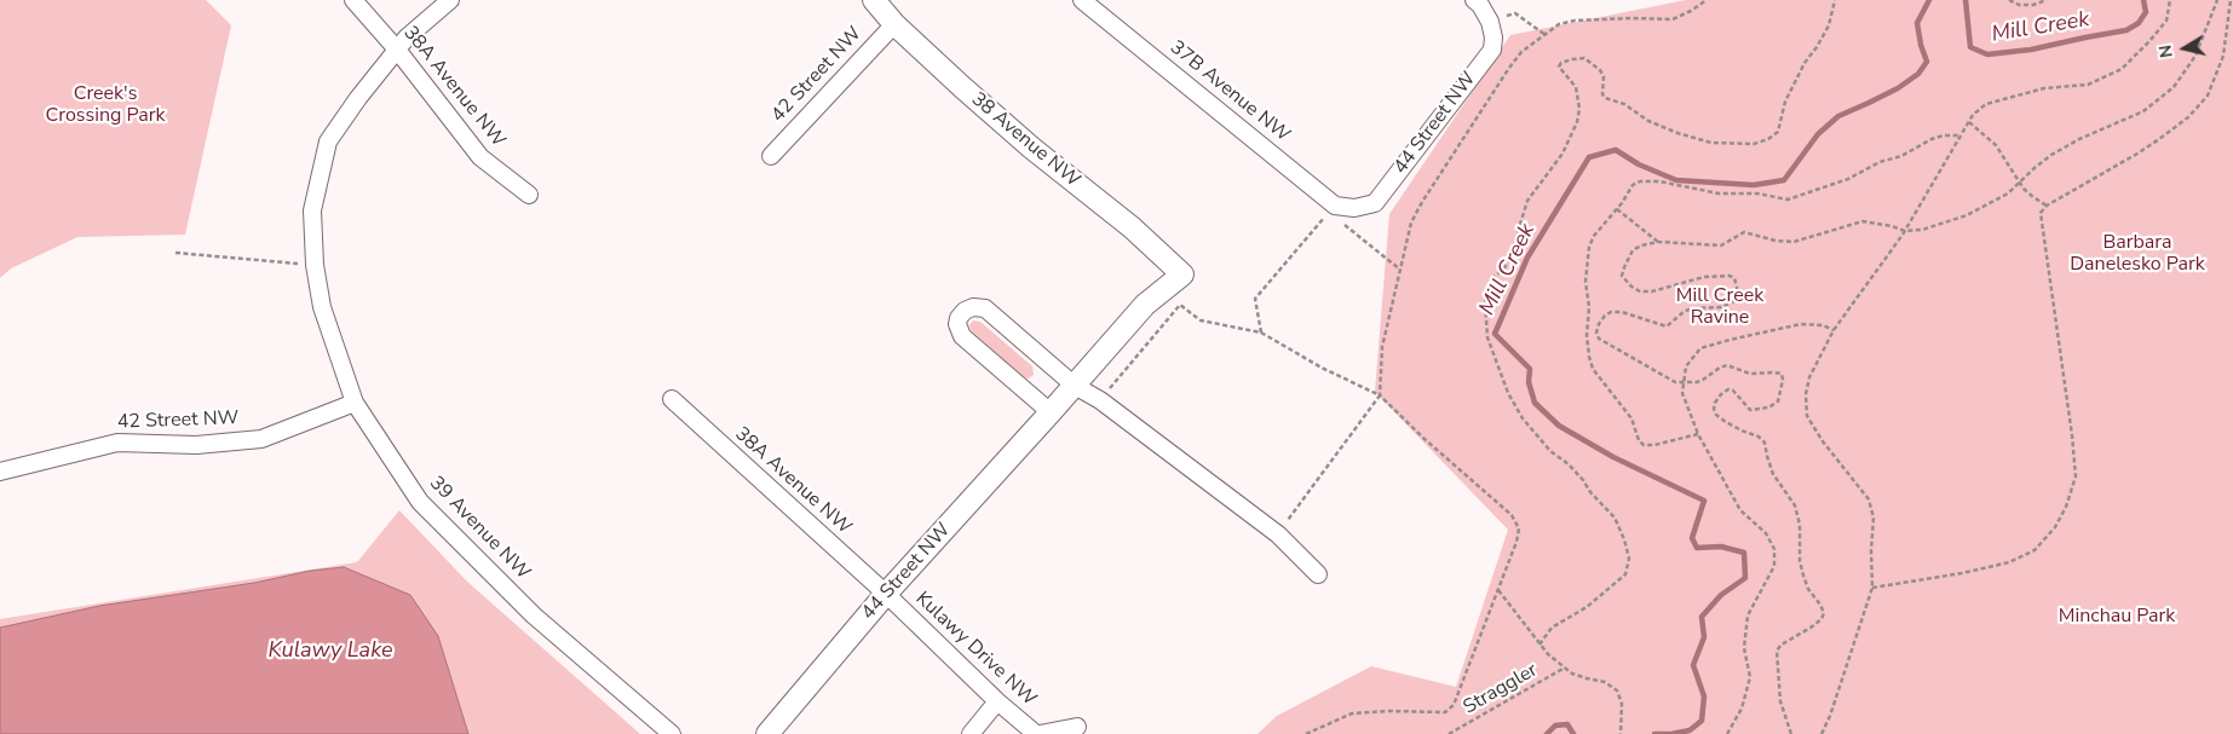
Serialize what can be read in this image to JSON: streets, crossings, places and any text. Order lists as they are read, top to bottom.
{
  "streets": {
    "street": [
      "42 Street NW",
      "38A Avenue NW",
      "37B Avenue NW",
      "44 Street NW",
      "38 Avenue NW",
      "39 Avenue NW",
      "Kulawy Drive NW"
    ],
    "path": ["Straggler"]
  },
  "crossings": [
    ["42 Street NW", "38 Avenue NW"],
    ["42 Street NW", "39 Avenue NW"],
    ["38A Avenue NW", "44 Street NW"],
    ["38A Avenue NW", "39 Avenue NW"],
    ["38A Avenue NW", "Kulawy Drive NW"],
    ["37B Avenue NW", "44 Street NW"],
    ["44 Street NW", "38 Avenue NW"],
    ["44 Street NW", "Kulawy Drive NW"]
  ],
  "water": ["Mill Creek", "Kulawy Lake"],
  "parks": [
    "Creek's Crossing Park",
    "Barbara Danelesko Park",
    "Mill Creek Ravine",
    "Minchau Park"
  ],
  "north": "left"
}
